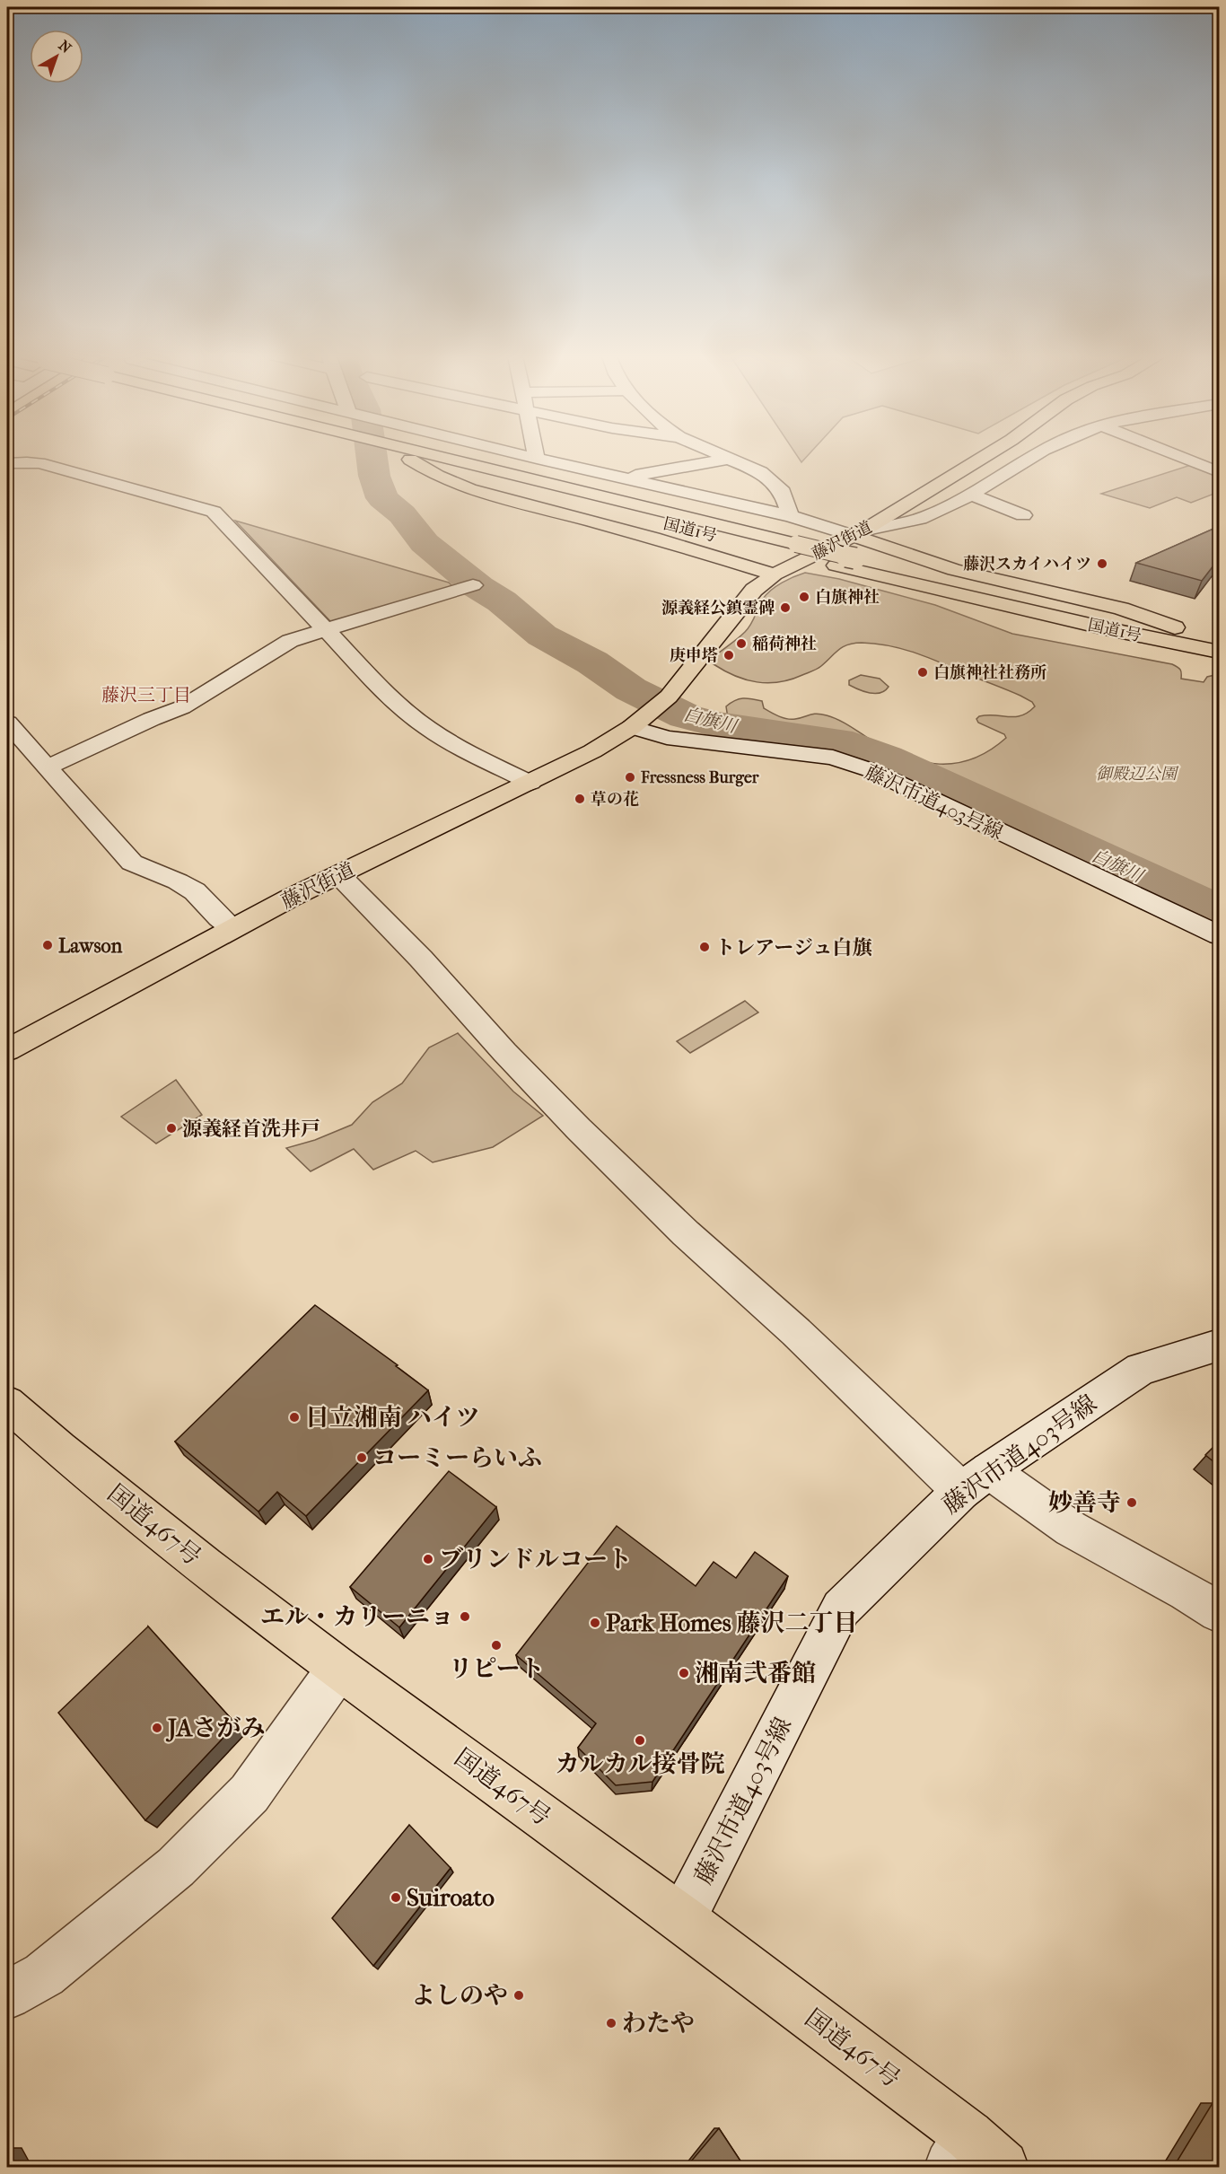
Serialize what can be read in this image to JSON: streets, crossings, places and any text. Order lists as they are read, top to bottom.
{
  "streets": {
    "highway": ["国道1号", "藤沢街道", "国道467号"],
    "street": ["藤沢市道403号線"]
  },
  "crossings": [
    ["藤沢街道", "藤沢市道403号線"],
    ["藤沢市道403号線", "国道467号"]
  ],
  "districts": ["藤沢三丁目"],
  "water": ["白旗川"],
  "parks": ["御殿辺公園"],
  "places": [
    "藤沢スカイハイツ",
    "白旗神社",
    "源義経公鎮霊碑",
    "稲荷神社",
    "庚申塔",
    "白旗神社社務所",
    "Fressness Burger",
    "草の花",
    "Lawson",
    "トレアージュ白旗",
    "源義経首洗井戸",
    "日立湘南 ハイツ",
    "コーミーらいふ",
    "妙善寺",
    "ブリンドルコート",
    "エル・カリーニョ",
    "Park Homes 藤沢二丁目",
    "リピート",
    "湘南弐番館",
    "JAさがみ",
    "カルカル接骨院",
    "Suiroato",
    "よしのや",
    "わたや"
  ],
  "north": "top right"
}
